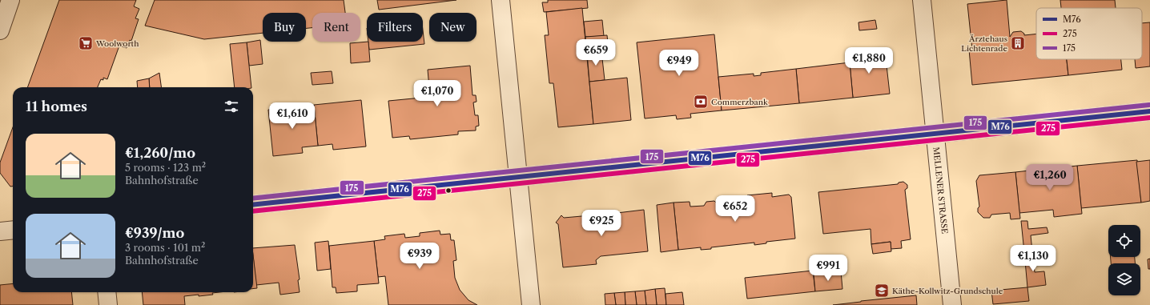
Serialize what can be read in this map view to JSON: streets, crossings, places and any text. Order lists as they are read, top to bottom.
{
  "streets": {
    "street": ["MELLENER STRASSE"]
  },
  "places": {
    "supermarket": ["Woolworth"],
    "building": ["Ärztehaus Lichtenrade"],
    "bank": ["Commerzbank"],
    "school or university": ["Käthe-Kollwitz-Grundschule"]
  },
  "lines": ["transit line 175", "transit line M76", "transit line 275"],
  "legend": ["M76", "275", "175"],
  "page": {
    "chip": [
      "Buy",
      "Rent",
      "Filters",
      "New"
    ],
    "price": [
      "€659",
      "€1,880",
      "€949",
      "€1,070",
      "€1,610",
      "€1,260",
      "€652",
      "€925",
      "€939",
      "€1,130",
      "€991"
    ],
    "heading": "11 homes",
    "list": [
      {
        "name": "€1,260/mo",
        "note": "5 rooms · 123 m² · Bahnhofstraße"
      },
      {
        "name": "€939/mo",
        "note": "3 rooms · 101 m² · Bahnhofstraße"
      }
    ]
  }
}
